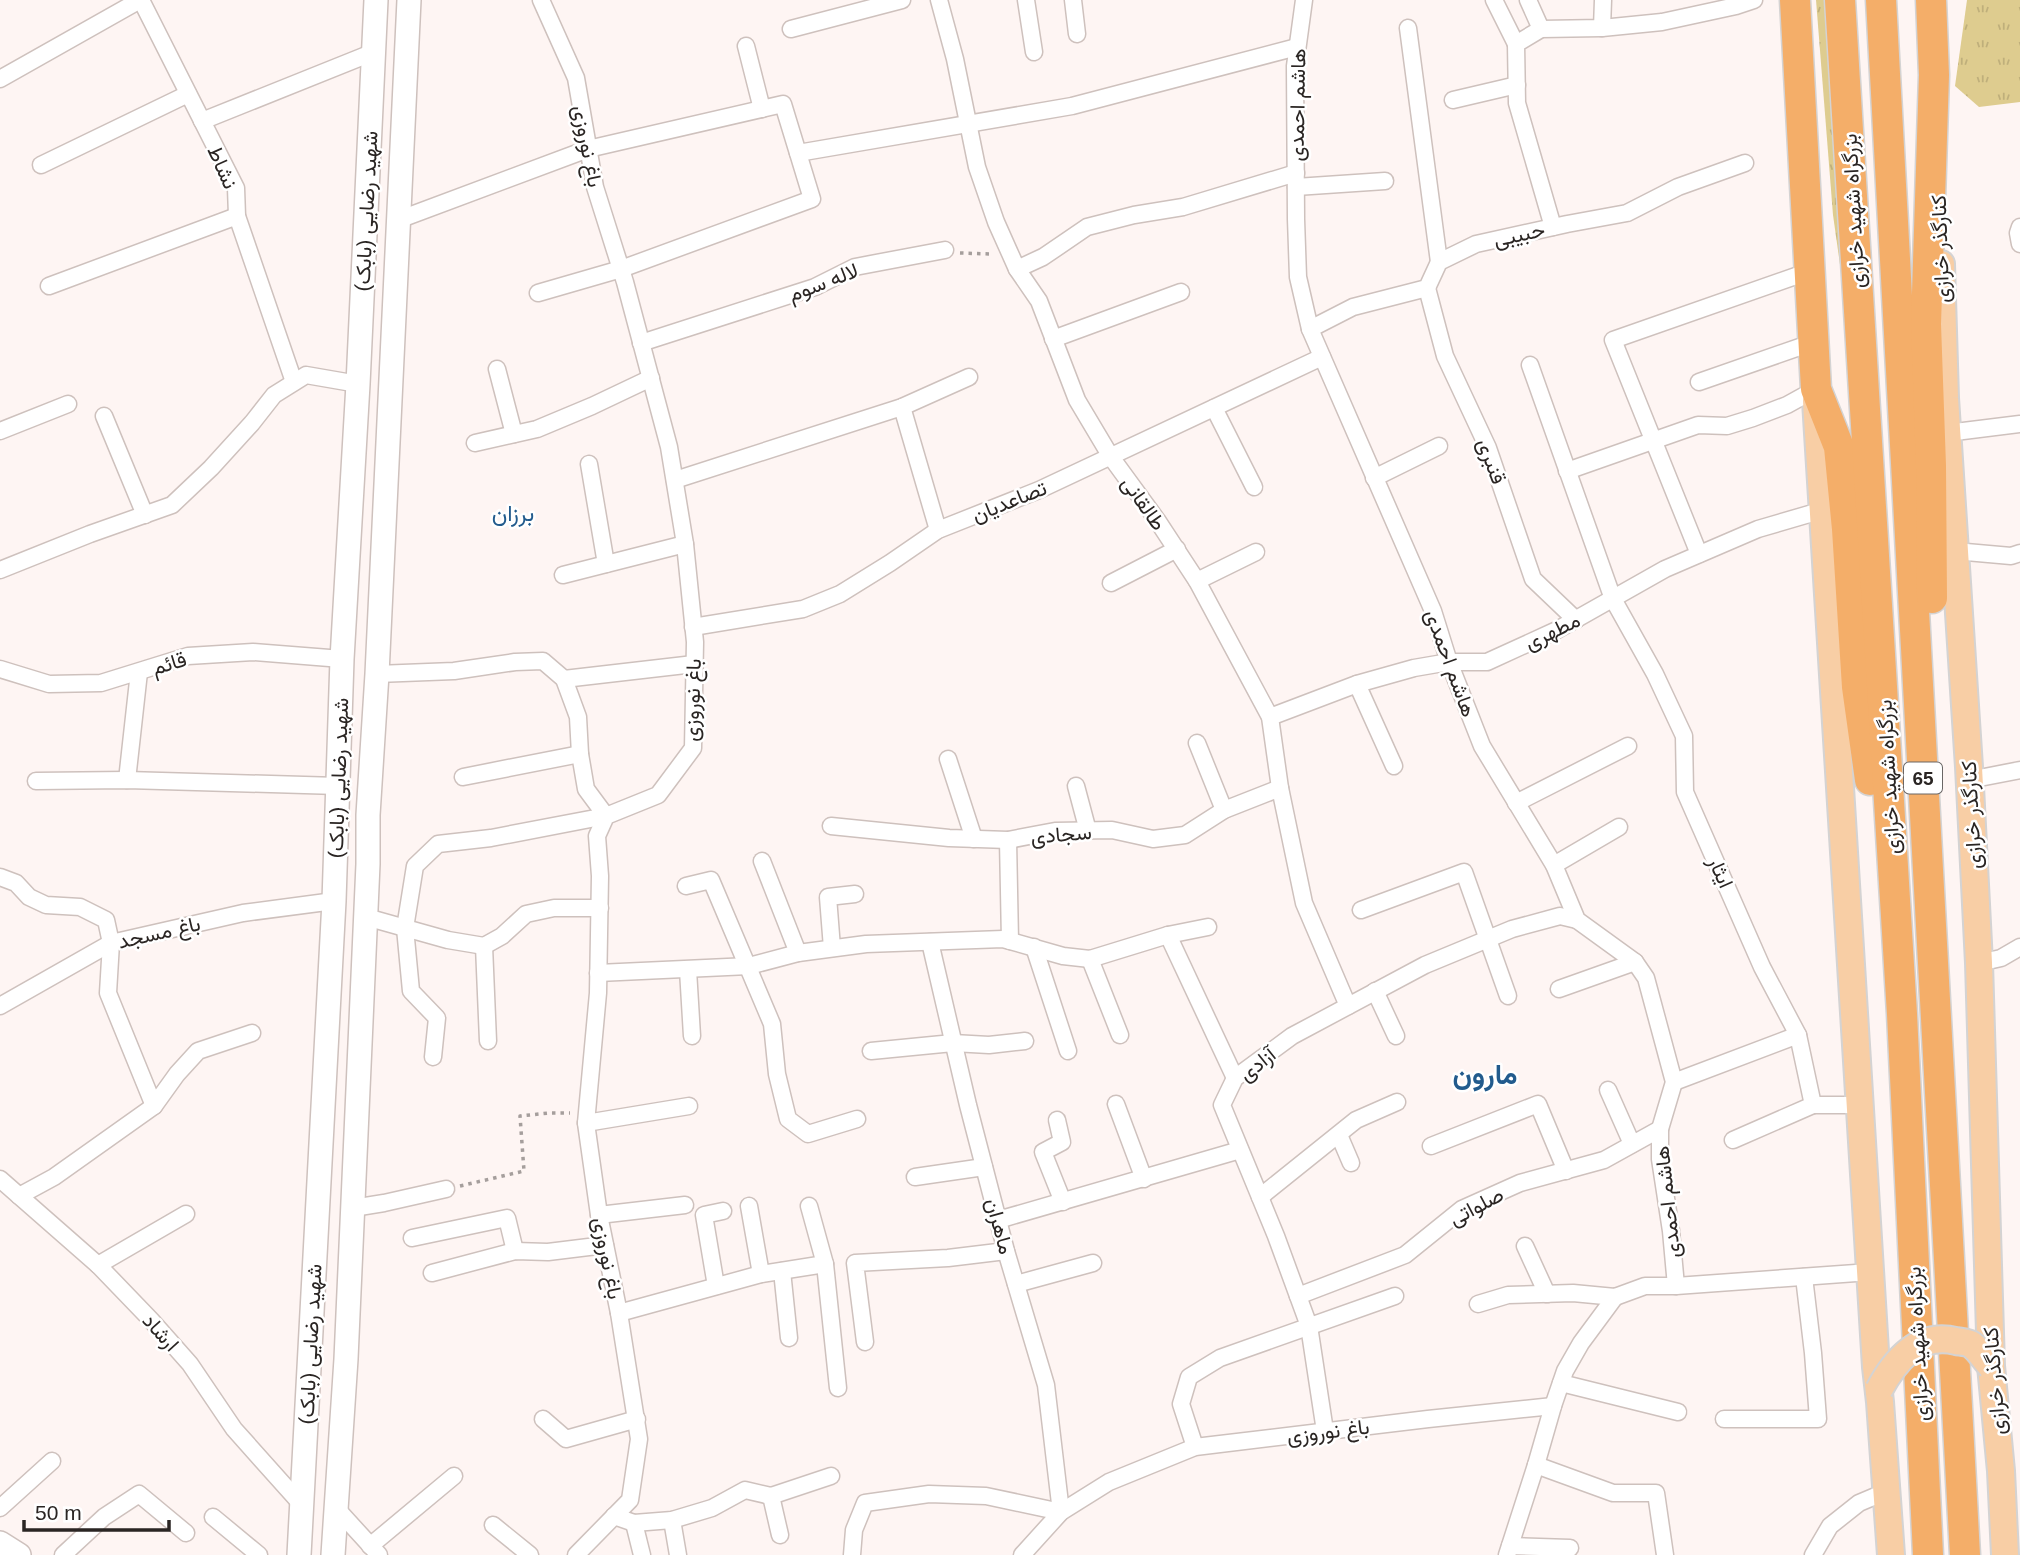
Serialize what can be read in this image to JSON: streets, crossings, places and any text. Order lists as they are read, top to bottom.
{
  "streets": {
    "highway": ["بزرگراه شهید خرازی", "65"],
    "main road": ["شهید رضایی (بابک)", "کنارگذر خرازی"],
    "street": [
      "هاشم احمدی",
      "باغ نوروزی",
      "نشاط",
      "حبیبی",
      "لاله سوم",
      "قنبری",
      "تصاعدیان",
      "طالقانی",
      "مطهری",
      "قائم",
      "سجادی",
      "ایثار",
      "باغ مسجد",
      "آزادی",
      "صلواتی",
      "ماهران",
      "ارشاد"
    ]
  },
  "crossings": [
    ["هاشم احمدی", "تصاعدیان"],
    ["هاشم احمدی", "مطهری"],
    ["هاشم احمدی", "آزادی"],
    ["هاشم احمدی", "صلواتی"],
    ["باغ نوروزی", "لاله سوم"],
    ["باغ نوروزی", "تصاعدیان"],
    ["باغ نوروزی", "آزادی"],
    ["باغ نوروزی", "ماهران"],
    ["شهید رضایی (بابک)", "قائم"],
    ["شهید رضایی (بابک)", "باغ مسجد"],
    ["شهید رضایی (بابک)", "ارشاد"],
    ["قنبری", "مطهری"],
    ["تصاعدیان", "طالقانی"],
    ["طالقانی", "مطهری"],
    ["طالقانی", "سجادی"],
    ["طالقانی", "آزادی"],
    ["مطهری", "ایثار"],
    ["آزادی", "صلواتی"]
  ],
  "districts": ["برزان", "مارون"],
  "scale_bar": "50 m"
}
